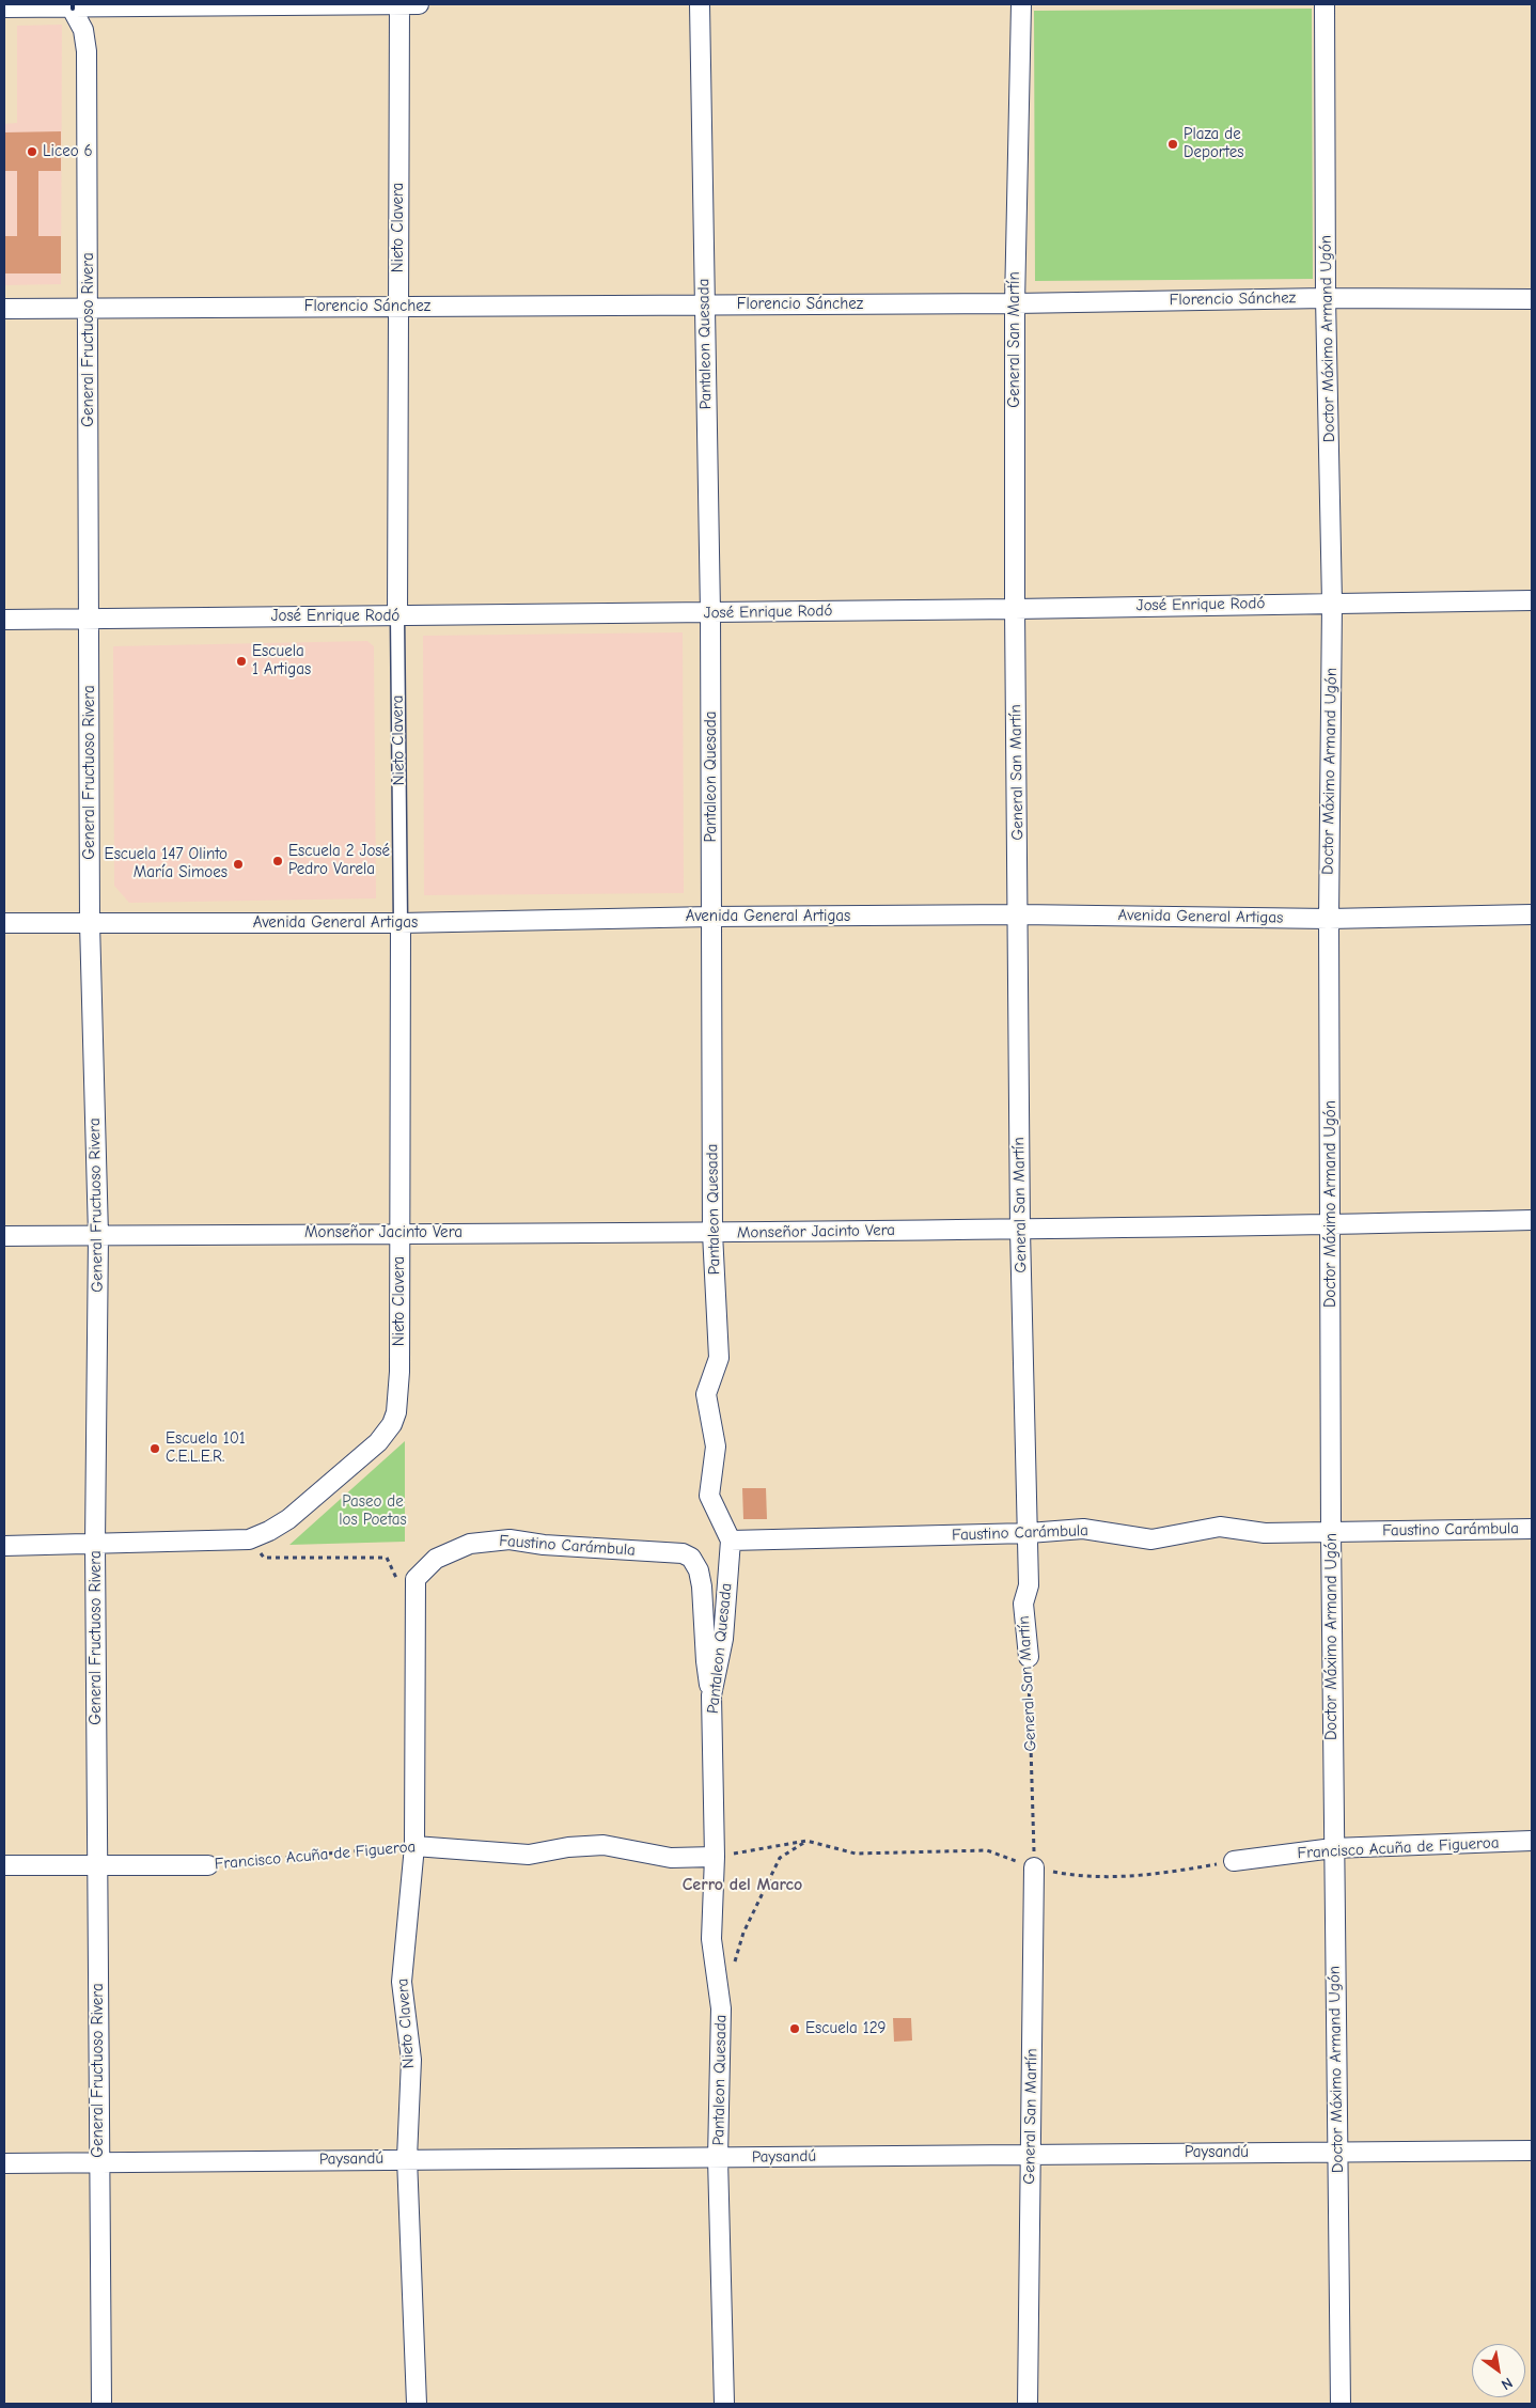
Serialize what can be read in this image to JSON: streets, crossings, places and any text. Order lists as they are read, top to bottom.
{
  "streets": {
    "street": [
      "Nieto Clavera",
      "Florencio Sánchez",
      "Doctor Máximo Armand Ugón",
      "General Fructuoso Rivera",
      "General San Martín",
      "Pantaleon Quesada",
      "José Enrique Rodó",
      "Avenida General Artigas",
      "Monseñor Jacinto Vera",
      "Faustino Carámbula",
      "Francisco Acuña de Figueroa",
      "Paysandú"
    ]
  },
  "crossings": [
    ["Nieto Clavera", "Florencio Sánchez"],
    ["Nieto Clavera", "José Enrique Rodó"],
    ["Nieto Clavera", "Avenida General Artigas"],
    ["Nieto Clavera", "Monseñor Jacinto Vera"],
    ["Nieto Clavera", "Faustino Carámbula"],
    ["Nieto Clavera", "Francisco Acuña de Figueroa"],
    ["Nieto Clavera", "Paysandú"],
    ["Florencio Sánchez", "Doctor Máximo Armand Ugón"],
    ["Florencio Sánchez", "General Fructuoso Rivera"],
    ["Florencio Sánchez", "General San Martín"],
    ["Florencio Sánchez", "Pantaleon Quesada"],
    ["Doctor Máximo Armand Ugón", "José Enrique Rodó"],
    ["Doctor Máximo Armand Ugón", "Avenida General Artigas"],
    ["Doctor Máximo Armand Ugón", "Monseñor Jacinto Vera"],
    ["Doctor Máximo Armand Ugón", "Faustino Carámbula"],
    ["Doctor Máximo Armand Ugón", "Francisco Acuña de Figueroa"],
    ["Doctor Máximo Armand Ugón", "Paysandú"],
    ["General Fructuoso Rivera", "José Enrique Rodó"],
    ["General Fructuoso Rivera", "Avenida General Artigas"],
    ["General Fructuoso Rivera", "Monseñor Jacinto Vera"],
    ["General Fructuoso Rivera", "Francisco Acuña de Figueroa"],
    ["General Fructuoso Rivera", "Paysandú"],
    ["General San Martín", "José Enrique Rodó"],
    ["General San Martín", "Avenida General Artigas"],
    ["General San Martín", "Monseñor Jacinto Vera"],
    ["General San Martín", "Faustino Carámbula"],
    ["General San Martín", "Paysandú"],
    ["Pantaleon Quesada", "José Enrique Rodó"],
    ["Pantaleon Quesada", "Avenida General Artigas"],
    ["Pantaleon Quesada", "Monseñor Jacinto Vera"],
    ["Pantaleon Quesada", "Faustino Carámbula"],
    ["Pantaleon Quesada", "Francisco Acuña de Figueroa"],
    ["Pantaleon Quesada", "Paysandú"]
  ],
  "districts": ["Cerro del Marco"],
  "parks": ["Paseo de los Poetas"],
  "places": [
    "Plaza de Deportes",
    "Liceo 6",
    "Escuela 1 Artigas",
    "Escuela 2 José Pedro Varela",
    "Escuela 147 Olinto María Simoes",
    "Escuela 101 C.E.L.E.R.",
    "Escuela 129"
  ],
  "north": "bottom right"
}
